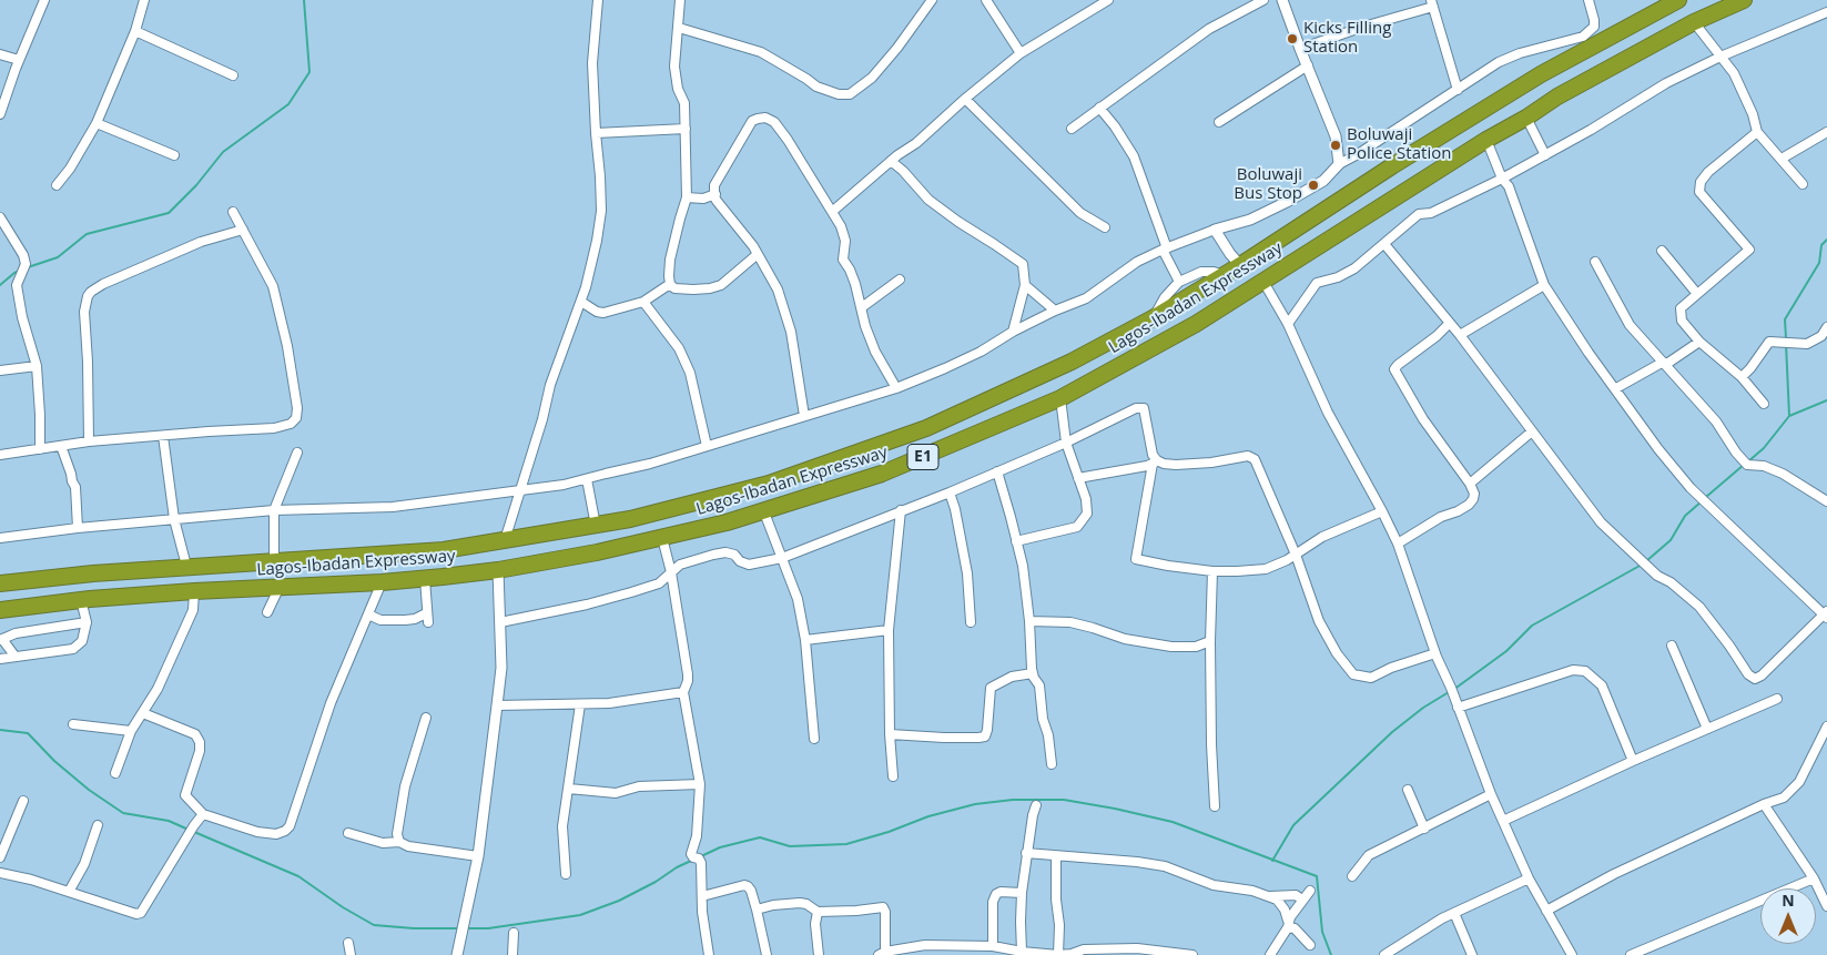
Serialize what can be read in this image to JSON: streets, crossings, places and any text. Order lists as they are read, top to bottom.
{
  "streets": {
    "highway": ["Lagos-Ibadan Expressway", "E1"]
  },
  "places": ["Kicks Filling Station", "Boluwaji Police Station", "Boluwaji Bus Stop"],
  "north": "top"
}
